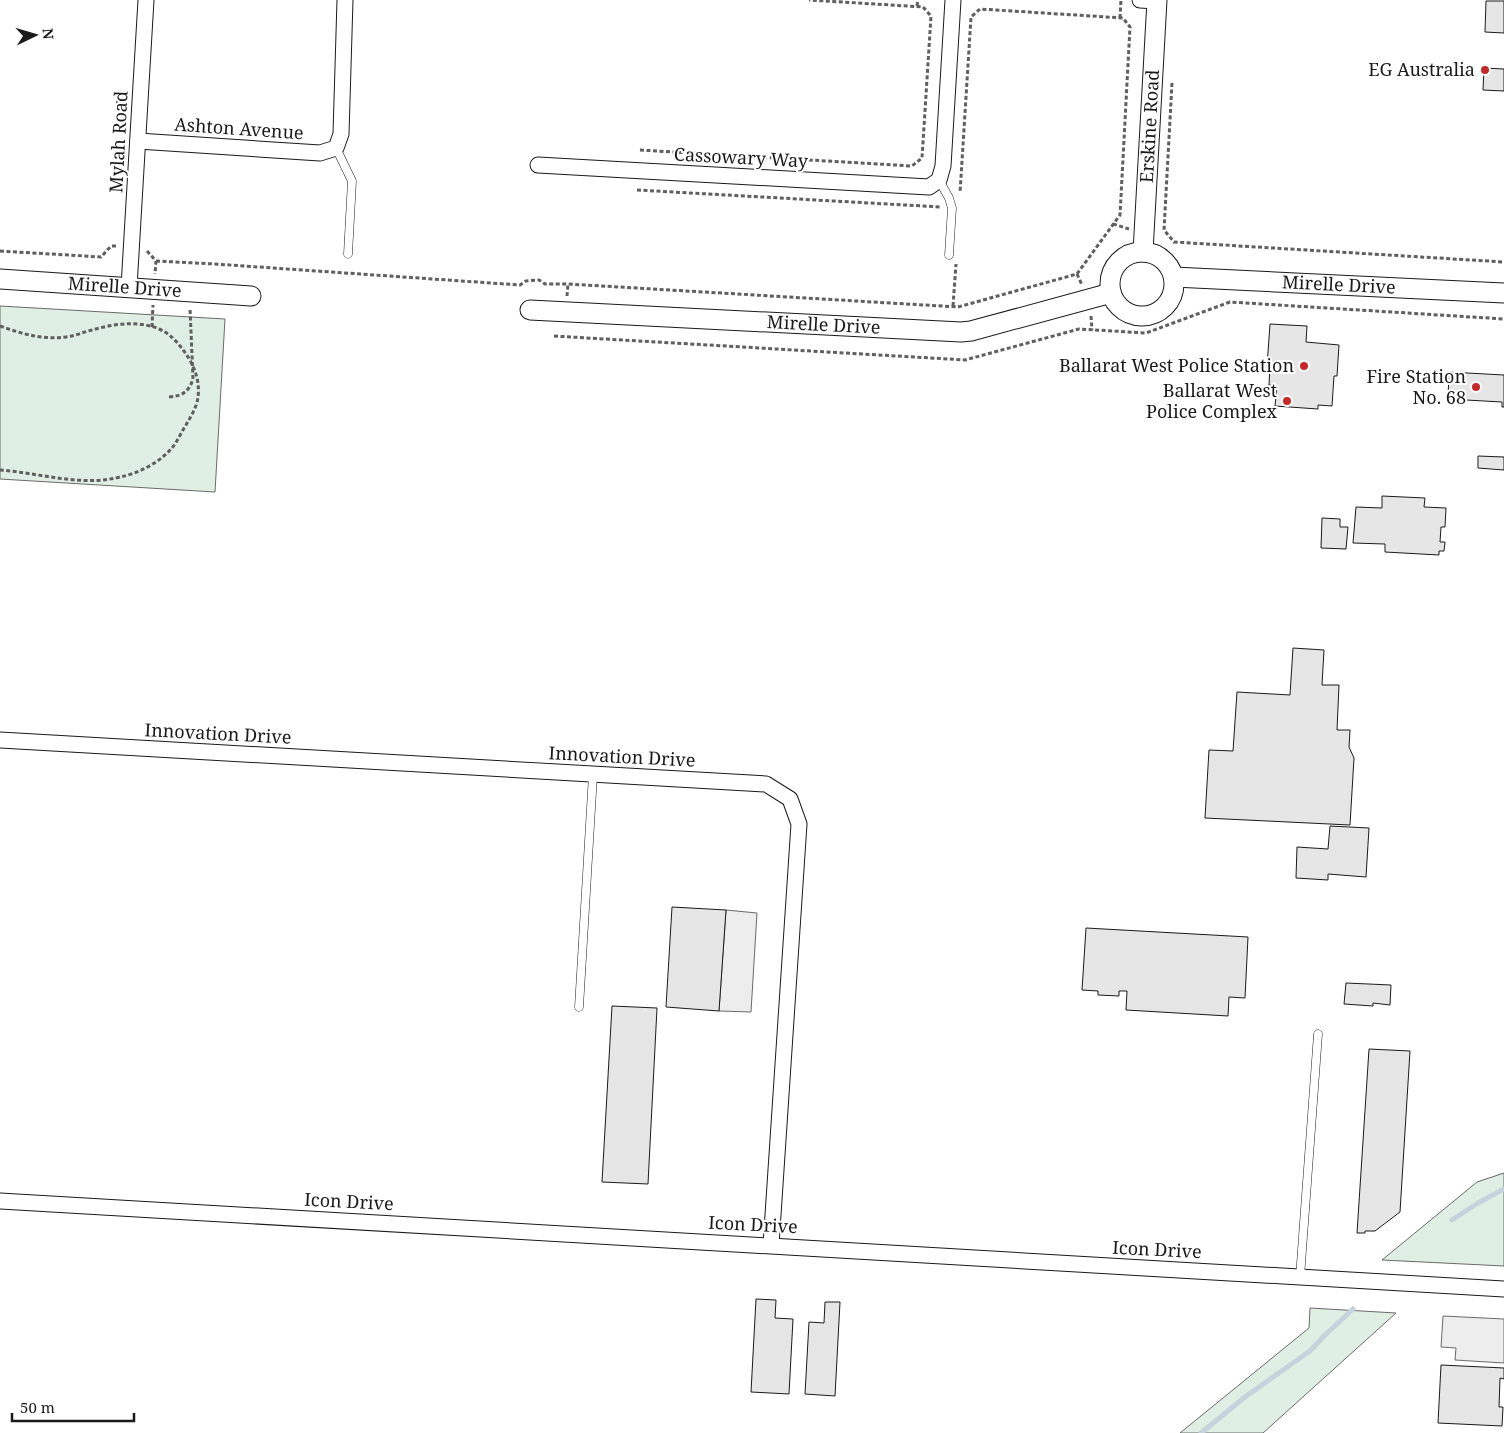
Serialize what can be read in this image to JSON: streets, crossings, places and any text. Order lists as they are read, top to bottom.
{
  "streets": {
    "street": [
      "Erskine Road",
      "Ashton Avenue",
      "Mylah Road",
      "Cassowary Way",
      "Mirelle Drive",
      "Innovation Drive",
      "Icon Drive"
    ]
  },
  "crossings": [
    ["Erskine Road", "Mirelle Drive"],
    ["Ashton Avenue", "Mylah Road"],
    ["Mylah Road", "Mirelle Drive"],
    ["Innovation Drive", "Icon Drive"]
  ],
  "places": [
    "EG Australia",
    "Ballarat West Police Station",
    "Fire Station No. 68",
    "Ballarat West Police Complex"
  ],
  "scale_bar": "50 m",
  "north": "right"
}
